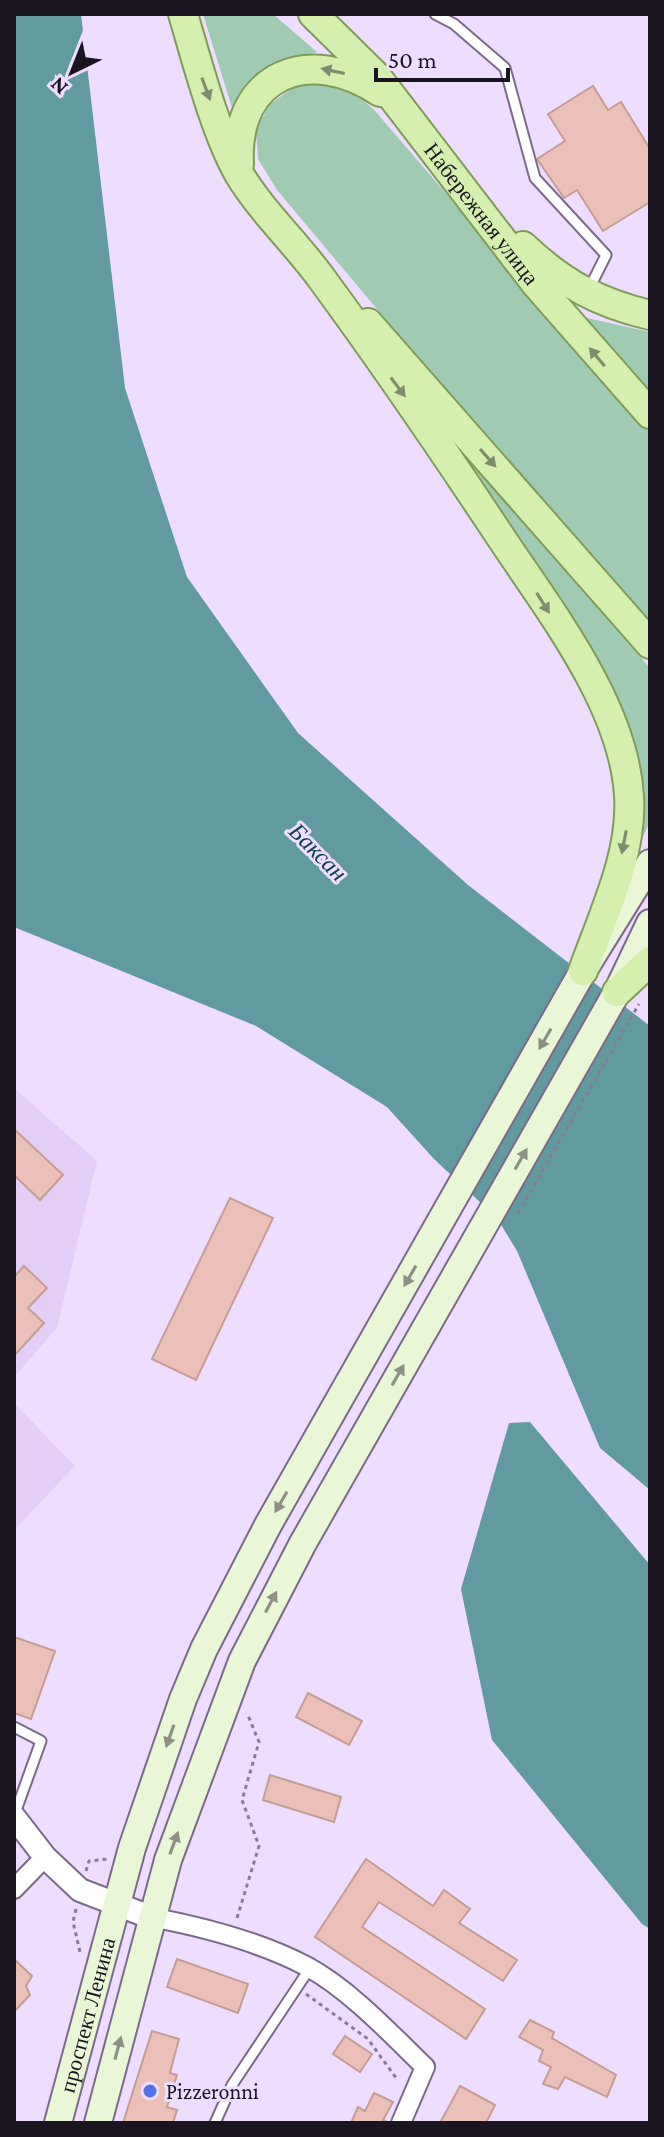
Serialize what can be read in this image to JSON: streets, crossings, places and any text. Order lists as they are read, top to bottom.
{
  "streets": {
    "main road": ["Набережная улица", "проспект Ленина"]
  },
  "water": ["Баксан"],
  "places": ["Pizzeronni"],
  "scale_bar": "50 m",
  "north": "bottom left"
}
